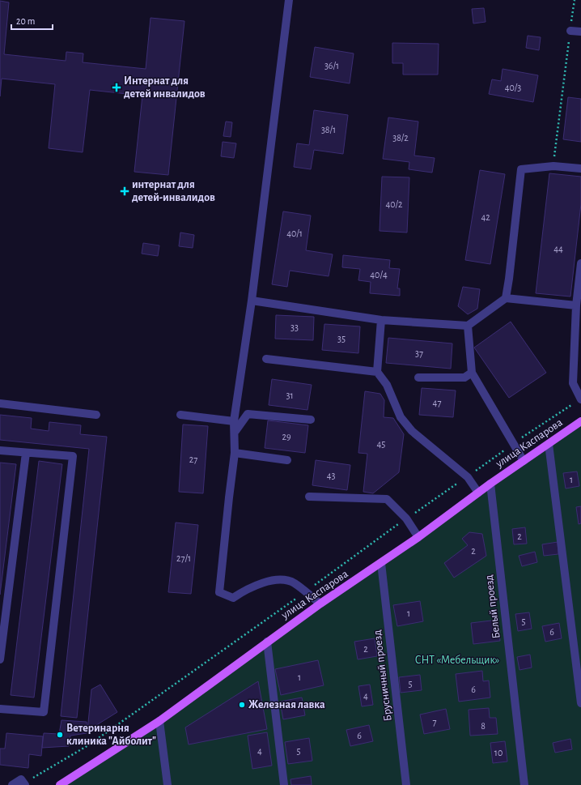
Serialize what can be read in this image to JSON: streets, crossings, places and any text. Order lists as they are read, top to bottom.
{
  "streets": {
    "main road": ["улица Каспарова"],
    "street": ["Белый проезд", "Брусничный проезд"]
  },
  "crossings": [
    ["улица Каспарова", "Белый проезд"],
    ["улица Каспарова", "Брусничный проезд"]
  ],
  "parks": ["СНТ «Мебельщик»"],
  "places": {
    "health": ["Интернат для детей инвалидов", "интернат для детей-инвалидов"],
    "other": ["Железная лавка", "Ветеринарня клиника \"Айболит\""]
  },
  "house_numbers": [
    "36/1",
    "40/3",
    "38/1",
    "38/2",
    "40/2",
    "42",
    "40/1",
    "44",
    "40/4",
    "33",
    "35",
    "37",
    "31",
    "47",
    "29",
    "45",
    "27",
    "43",
    "1",
    "2",
    "2",
    "27/1",
    "1",
    "5",
    "6",
    "2",
    "1",
    "5",
    "6",
    "4",
    "7",
    "8",
    "6",
    "4",
    "5",
    "10"
  ],
  "scale_bar": "20 m"
}
